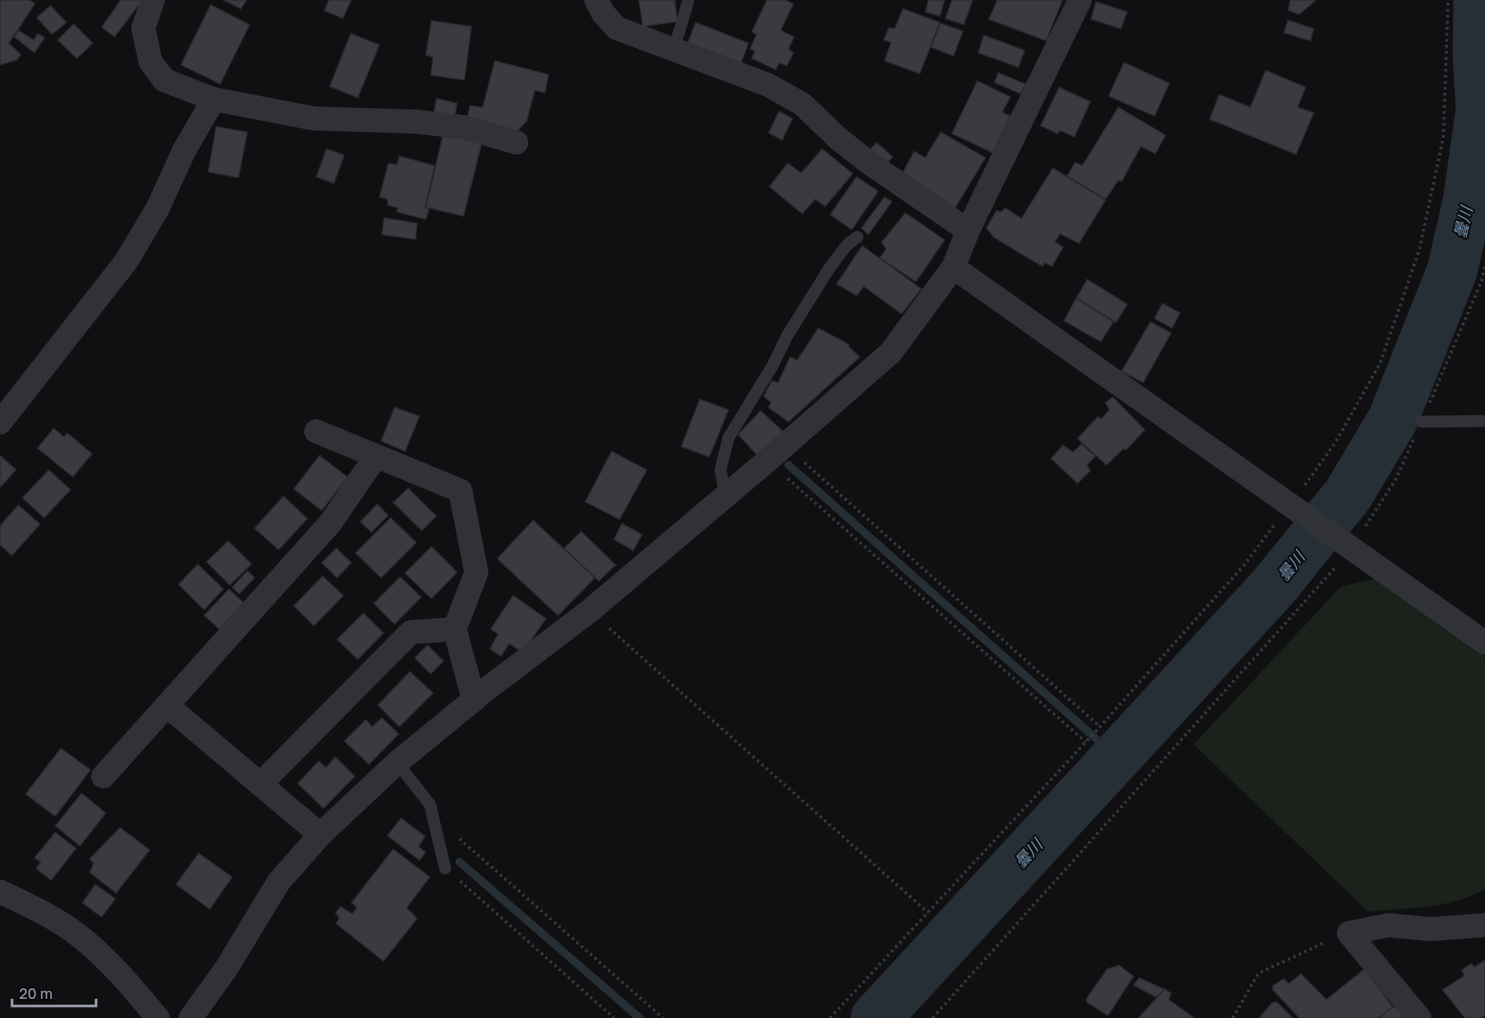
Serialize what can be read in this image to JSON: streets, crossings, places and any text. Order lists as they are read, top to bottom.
{
  "water": ["曇川"],
  "scale_bar": "20 m"
}
